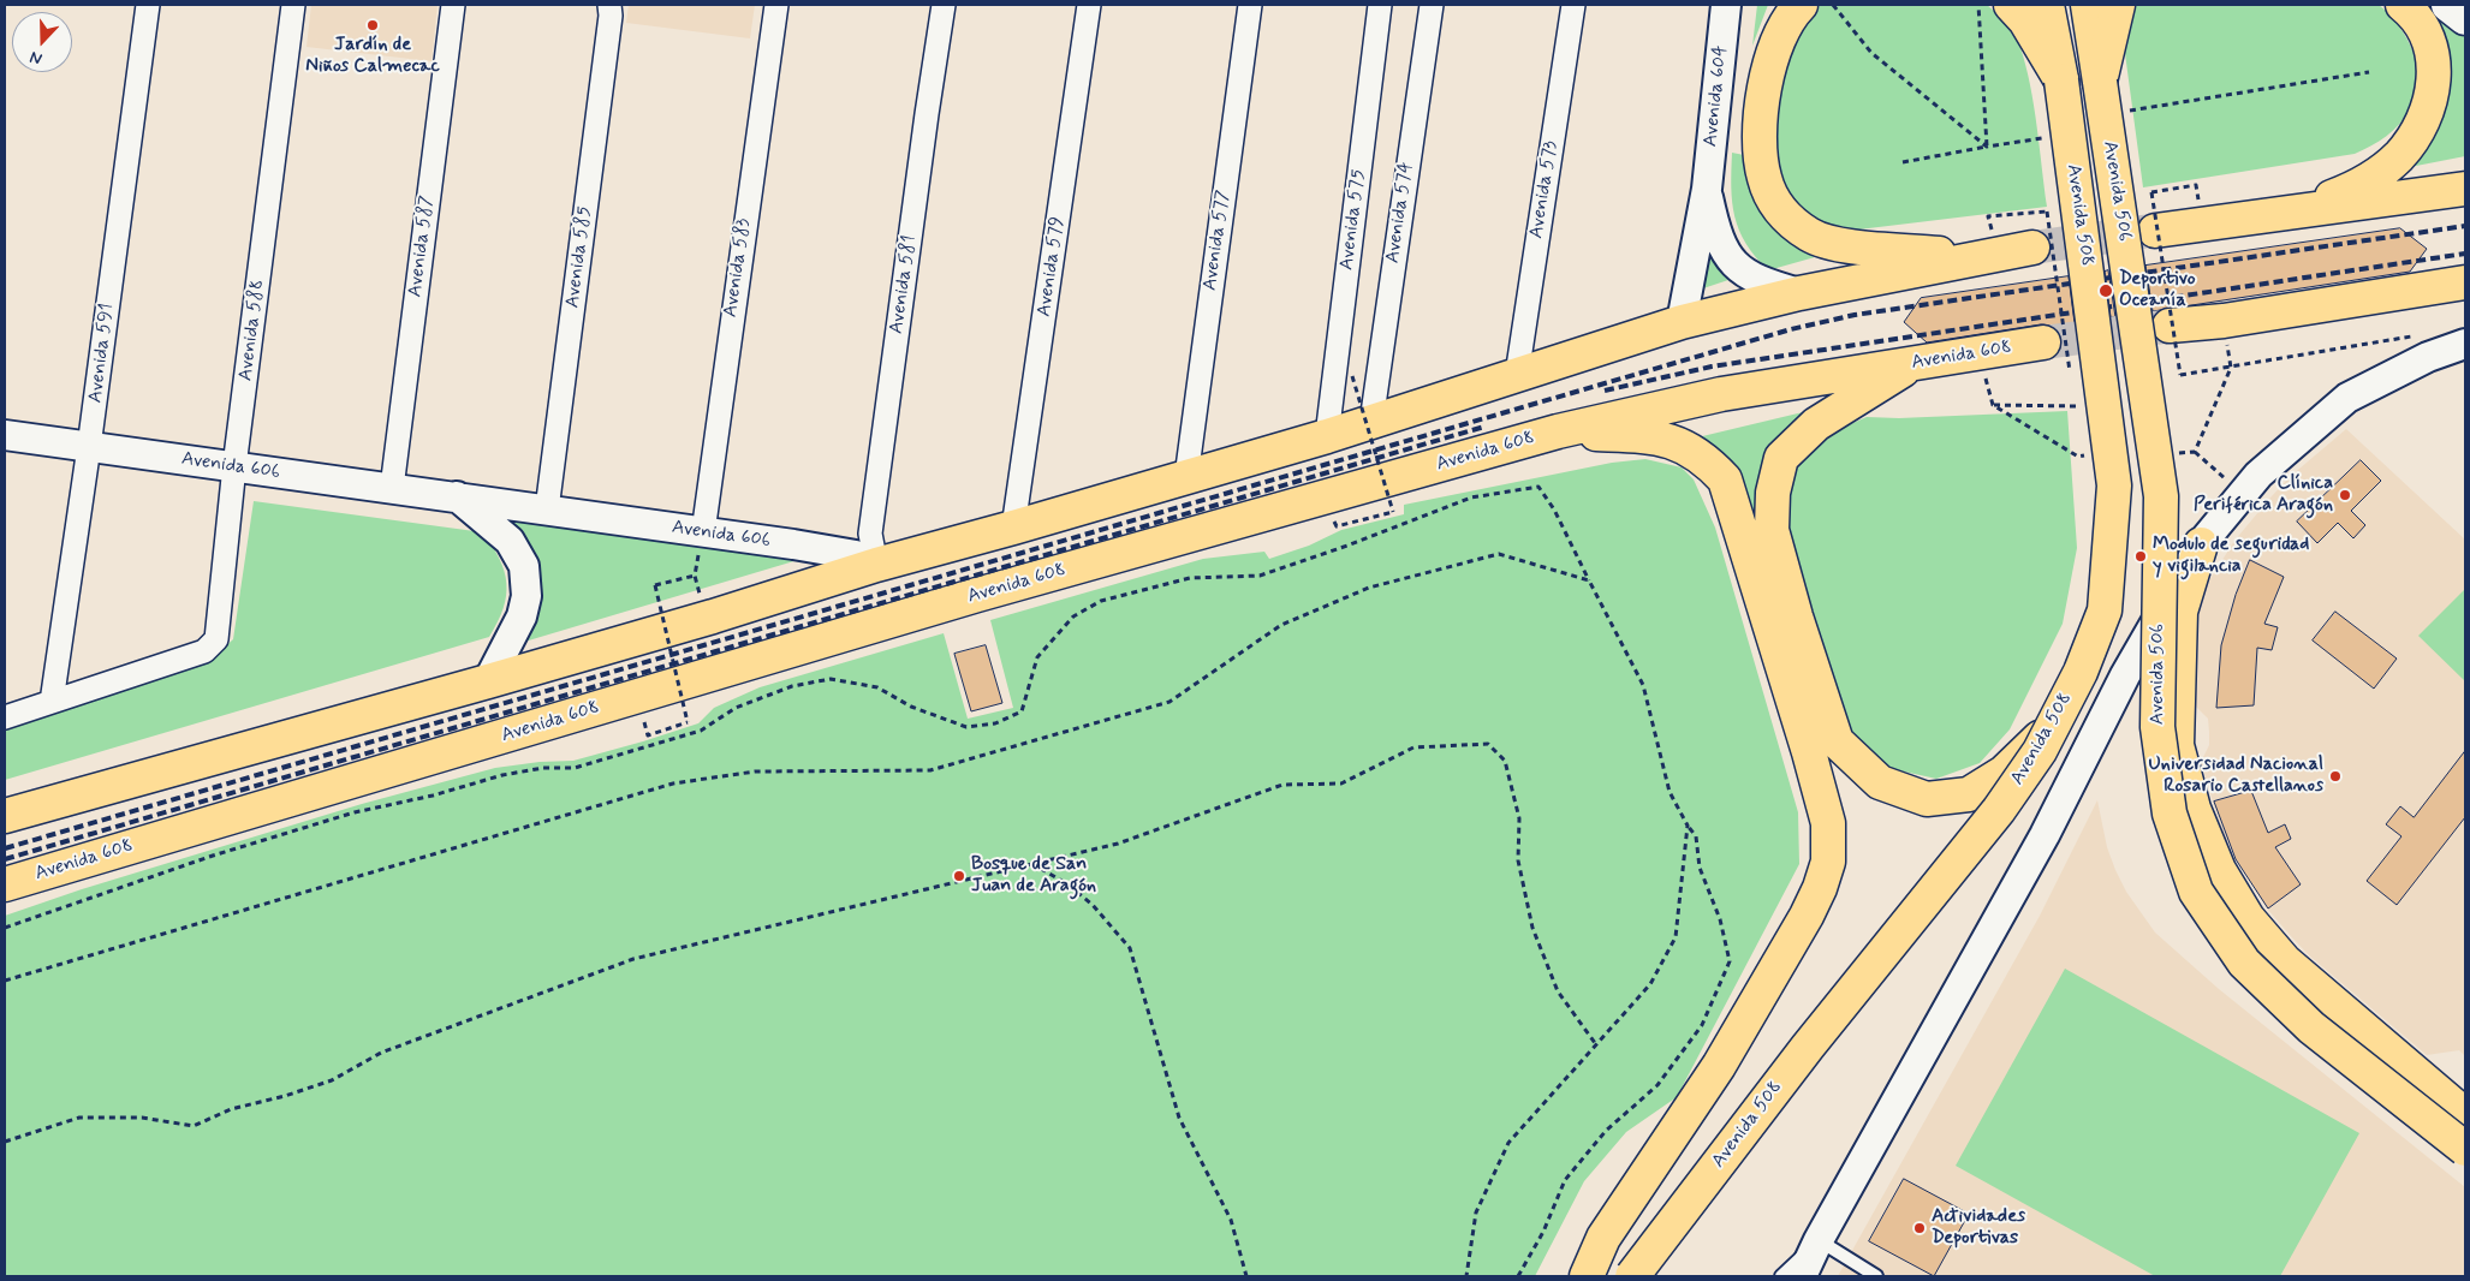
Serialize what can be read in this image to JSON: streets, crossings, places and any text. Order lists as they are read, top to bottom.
{
  "streets": {
    "main road": ["Avenida 506", "Avenida 508", "Avenida 608"],
    "street": [
      "Avenida 604",
      "Avenida 573",
      "Avenida 574",
      "Avenida 575",
      "Avenida 577",
      "Avenida 587",
      "Avenida 585",
      "Avenida 579",
      "Avenida 583",
      "Avenida 581",
      "Avenida 588",
      "Avenida 591",
      "Avenida 606"
    ]
  },
  "crossings": [
    ["Avenida 587", "Avenida 606"],
    ["Avenida 585", "Avenida 606"],
    ["Avenida 583", "Avenida 606"],
    ["Avenida 581", "Avenida 606"],
    ["Avenida 588", "Avenida 591"],
    ["Avenida 588", "Avenida 606"],
    ["Avenida 591", "Avenida 606"]
  ],
  "places": [
    "Jardín de Niños Calmecac",
    "Deportivo Oceanía",
    "Clínica Periférica Aragón",
    "Modulo de seguridad y vigilancia",
    "Universidad Nacional Rosario Castellanos",
    "Bosque de San Juan de Aragón",
    "Actividades Deportivas"
  ],
  "north": "bottom"
}
